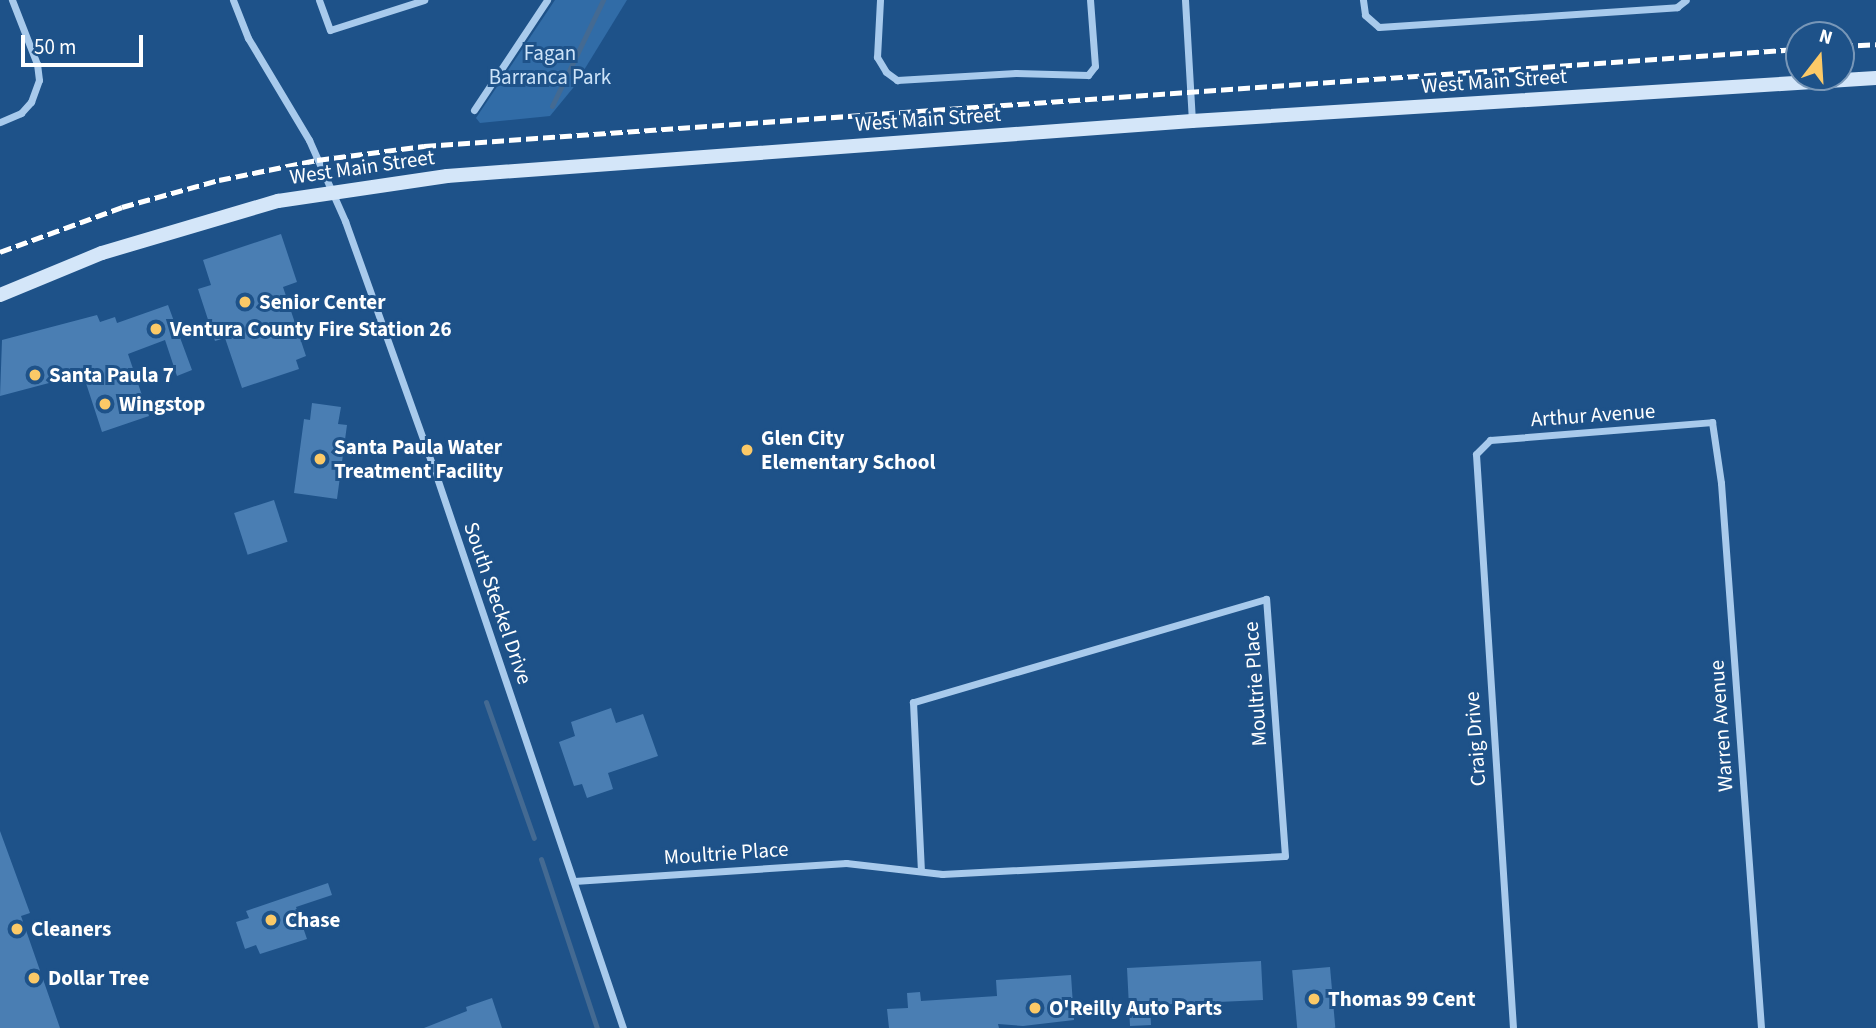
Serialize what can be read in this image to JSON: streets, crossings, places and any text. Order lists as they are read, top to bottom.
{
  "streets": {
    "street": [
      "West Main Street",
      "Arthur Avenue",
      "South Steckel Drive",
      "Moultrie Place",
      "Warren Avenue",
      "Craig Drive"
    ]
  },
  "crossings": [
    ["West Main Street", "South Steckel Drive"],
    ["Arthur Avenue", "Warren Avenue"],
    ["Arthur Avenue", "Craig Drive"],
    ["South Steckel Drive", "Moultrie Place"]
  ],
  "parks": ["Fagan Barranca Park"],
  "places": [
    "Senior Center",
    "Ventura County Fire Station 26",
    "Santa Paula 7",
    "Wingstop",
    "Glen City Elementary School",
    "Santa Paula Water Treatment Facility",
    "Chase",
    "Cleaners",
    "Dollar Tree",
    "Thomas 99 Cent",
    "O'Reilly Auto Parts"
  ],
  "scale_bar": "50 m",
  "north": "top"
}
